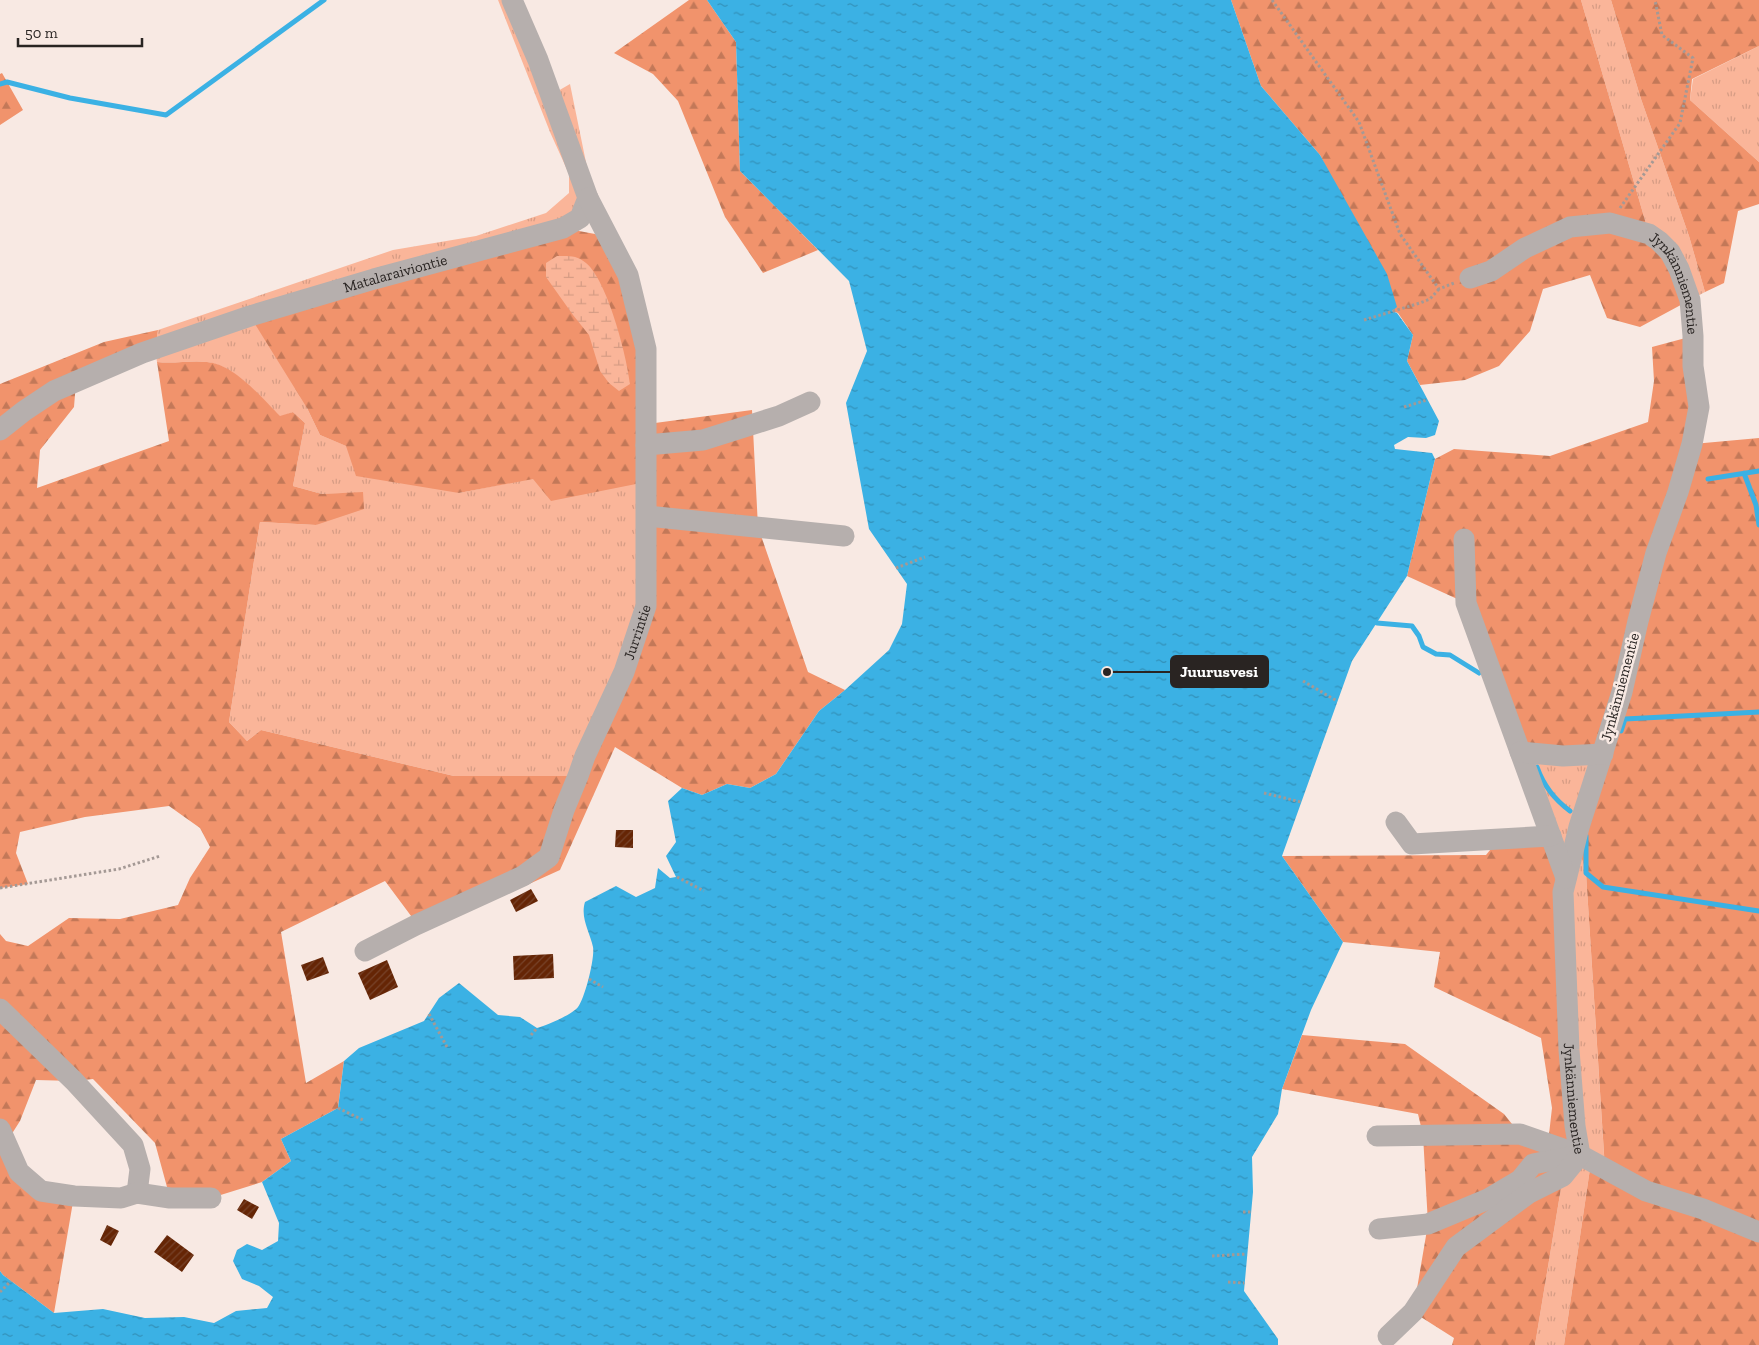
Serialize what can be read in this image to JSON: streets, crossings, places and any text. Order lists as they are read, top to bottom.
{
  "streets": {
    "street": ["Matalaraiviontie", "Jynkänniementie", "Jurrintie"]
  },
  "crossings": [
    ["Matalaraiviontie", "Jurrintie"]
  ],
  "places": ["Juurusvesi"],
  "scale_bar": "50 m"
}
